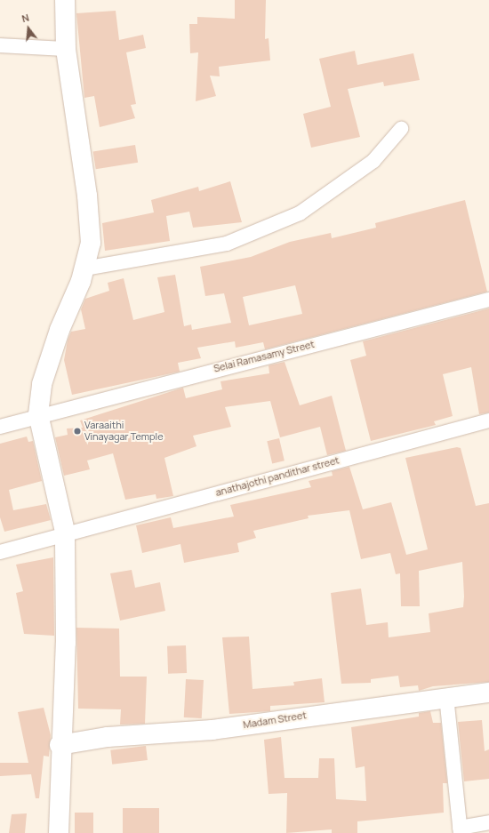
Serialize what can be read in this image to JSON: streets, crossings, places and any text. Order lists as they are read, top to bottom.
{
  "streets": {
    "street": ["Selai Ramasamy Street", "anathajothi pandithar street", "Madam Street"]
  },
  "places": ["Varaaithi Vinayagar Temple"],
  "north": "top"
}
